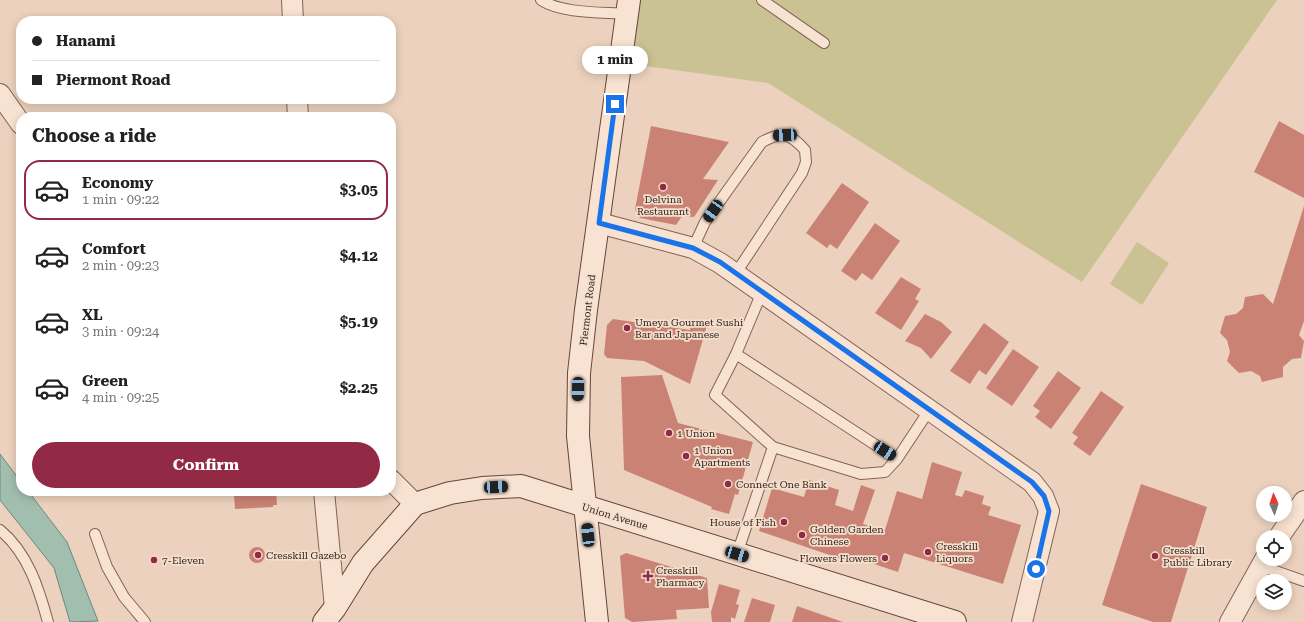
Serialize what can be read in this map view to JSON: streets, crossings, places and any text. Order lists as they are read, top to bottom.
{
  "streets": {
    "main road": ["Piermont Road", "Union Avenue"]
  },
  "crossings": [
    ["Piermont Road", "Union Avenue"]
  ],
  "places": {
    "other": [
      "Delvina Restaurant",
      "Umeya Gourmet Sushi Bar and Japanese",
      "1 Union",
      "1 Union Apartments",
      "Connect One Bank",
      "House of Fish",
      "Golden Garden Chinese",
      "Cresskill Liquors",
      "Cresskill Gazebo",
      "Cresskill Public Library",
      "Flowers Flowers",
      "7-Eleven"
    ],
    "health": ["Cresskill Pharmacy"]
  },
  "north": "top",
  "page": {
    "banner": ["Hanami", "Piermont Road"],
    "bubble": "1 min",
    "heading": "Choose a ride",
    "list": [
      {
        "name": "Economy",
        "note": "1 min · 09:22",
        "value": "$3.05"
      },
      {
        "name": "Comfort",
        "note": "2 min · 09:23",
        "value": "$4.12"
      },
      {
        "name": "XL",
        "note": "3 min · 09:24",
        "value": "$5.19"
      },
      {
        "name": "Green",
        "note": "4 min · 09:25",
        "value": "$2.25"
      }
    ],
    "buttons": "Confirm"
  }
}
